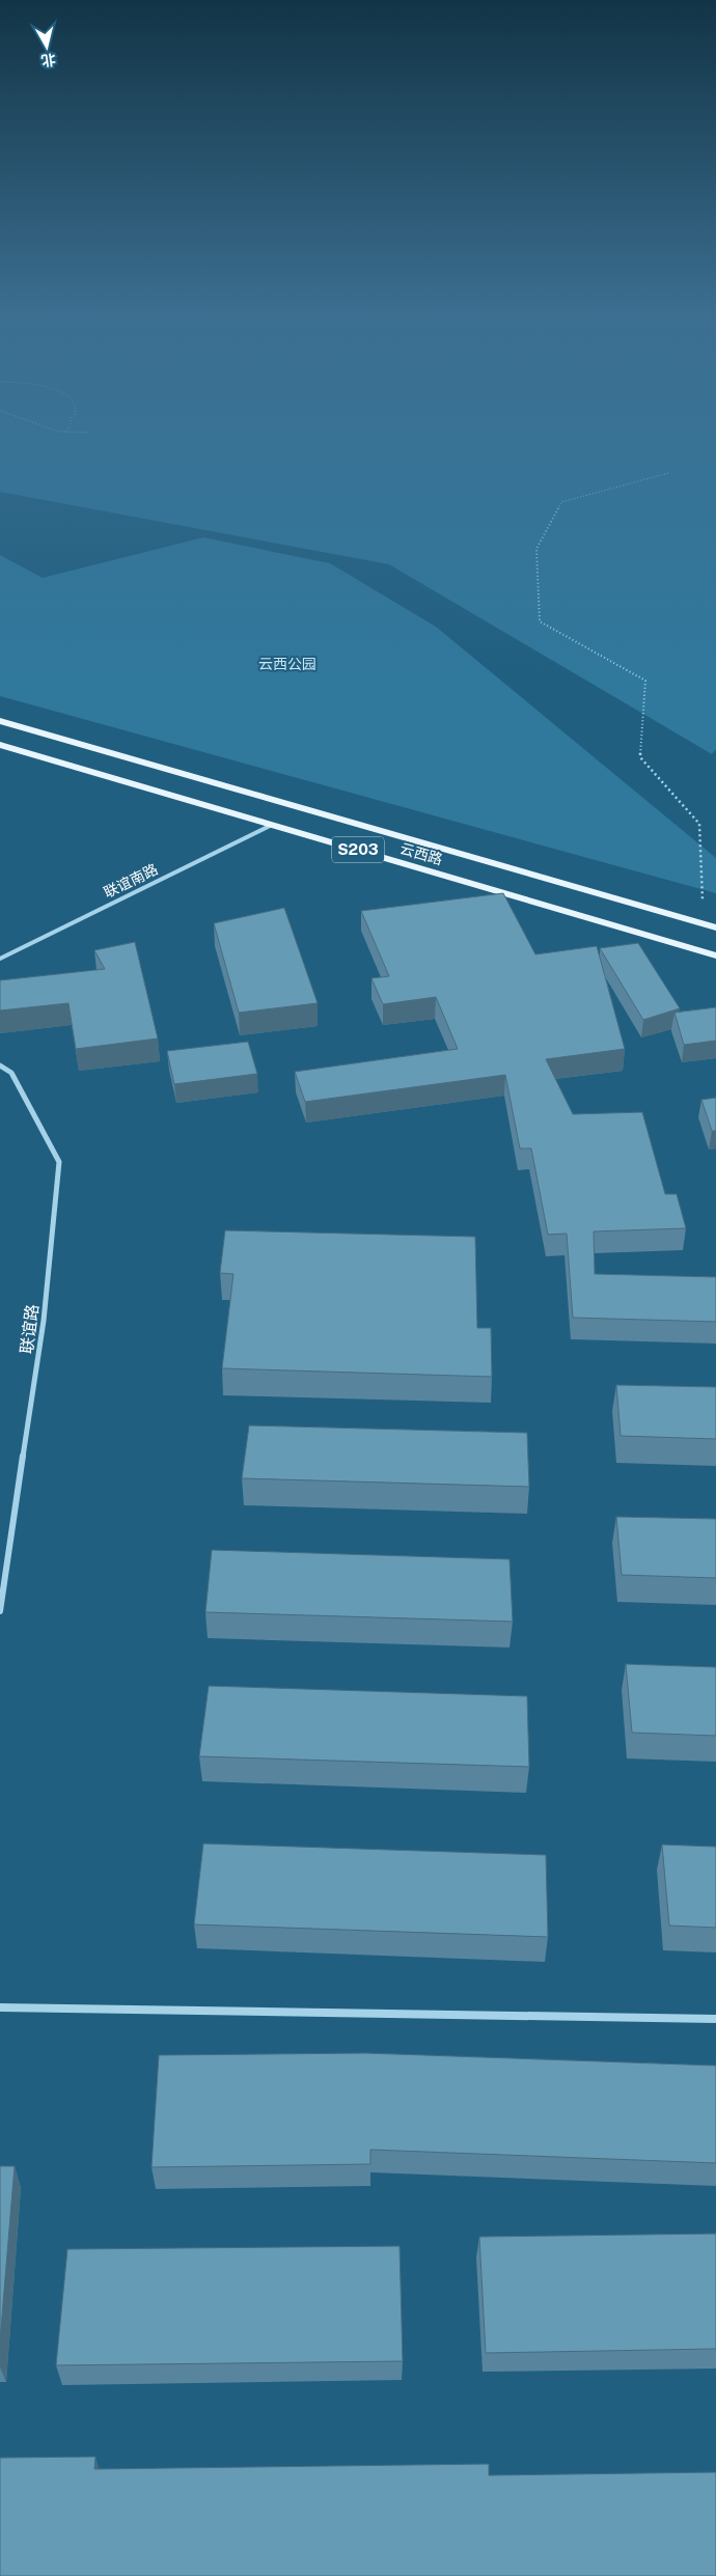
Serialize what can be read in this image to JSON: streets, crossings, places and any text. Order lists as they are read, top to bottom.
{
  "streets": {
    "main road": ["S203", "云西路"],
    "street": ["联谊南路", "联谊路"]
  },
  "crossings": [
    ["云西路", "联谊南路"]
  ],
  "parks": ["云西公园"],
  "north": "bottom"
}
